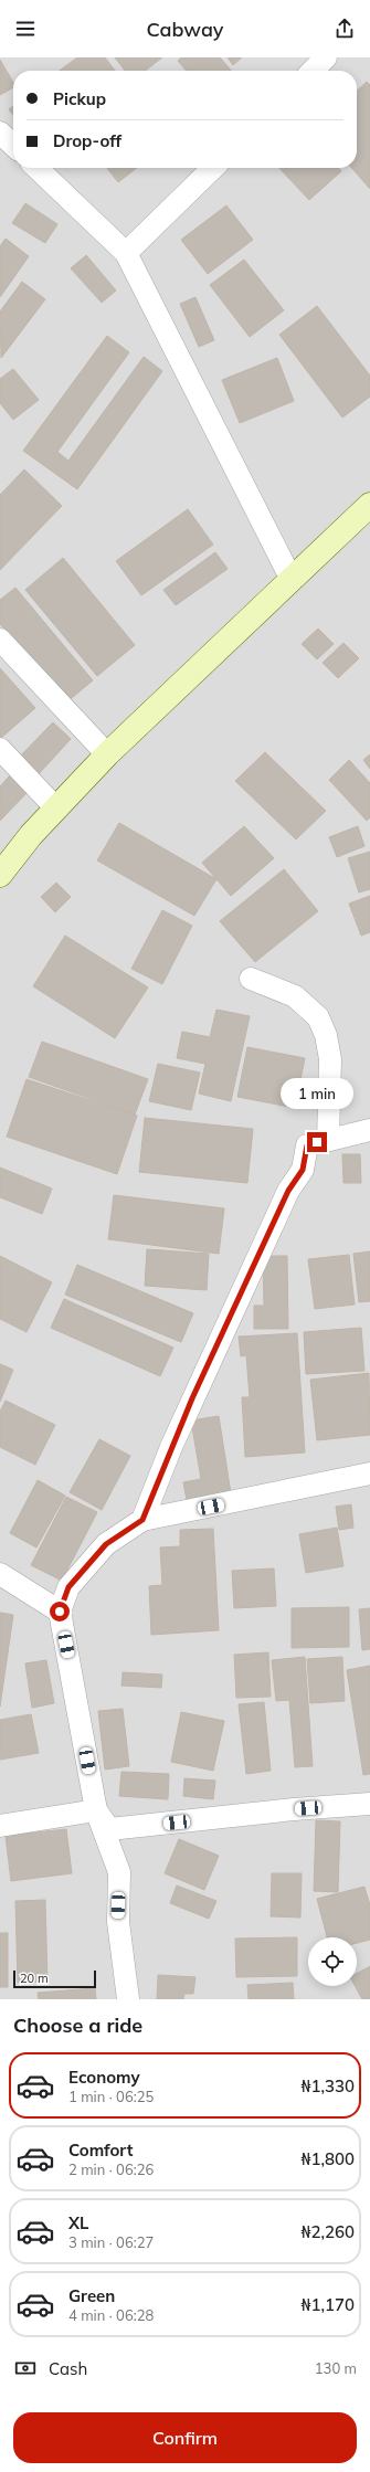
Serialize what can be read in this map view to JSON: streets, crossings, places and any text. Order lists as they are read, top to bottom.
{
  "scale_bar": "20 m",
  "page": {
    "header": "Cabway",
    "banner": ["Pickup", "Drop-off"],
    "bubble": "1 min",
    "scale": "20 m",
    "heading": "Choose a ride",
    "list": [
      {
        "name": "Economy",
        "note": "1 min · 06:25",
        "value": "₦1,330"
      },
      {
        "name": "Comfort",
        "note": "2 min · 06:26",
        "value": "₦1,800"
      },
      {
        "name": "XL",
        "note": "3 min · 06:27",
        "value": "₦2,260"
      },
      {
        "name": "Green",
        "note": "4 min · 06:28",
        "value": "₦1,170"
      }
    ],
    "pay": ["Cash", "130 m"],
    "buttons": "Confirm"
  }
}
